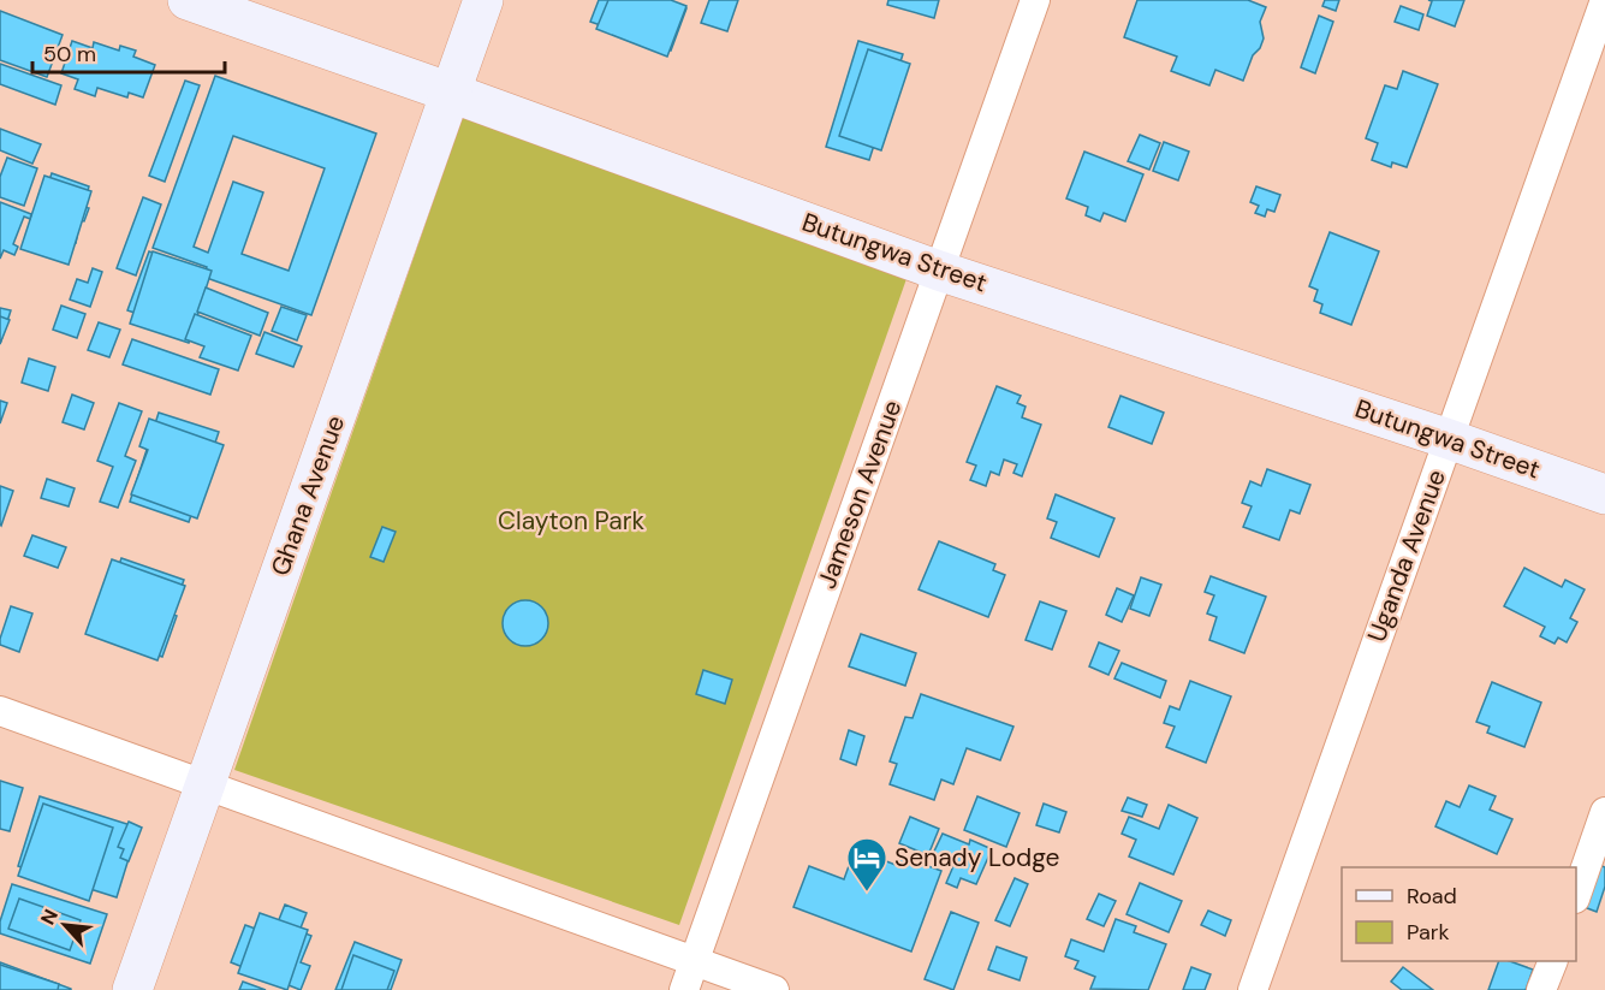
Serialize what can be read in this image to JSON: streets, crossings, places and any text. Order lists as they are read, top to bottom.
{
  "streets": {
    "main road": ["Butungwa Street", "Ghana Avenue"],
    "street": ["Jameson Avenue", "Uganda Avenue"]
  },
  "crossings": [
    ["Butungwa Street", "Jameson Avenue"],
    ["Butungwa Street", "Ghana Avenue"],
    ["Butungwa Street", "Uganda Avenue"]
  ],
  "parks": ["Clayton Park"],
  "places": {
    "hotel": ["Senady Lodge"]
  },
  "legend": ["Road", "Park"],
  "scale_bar": "50 m",
  "north": "top left"
}
